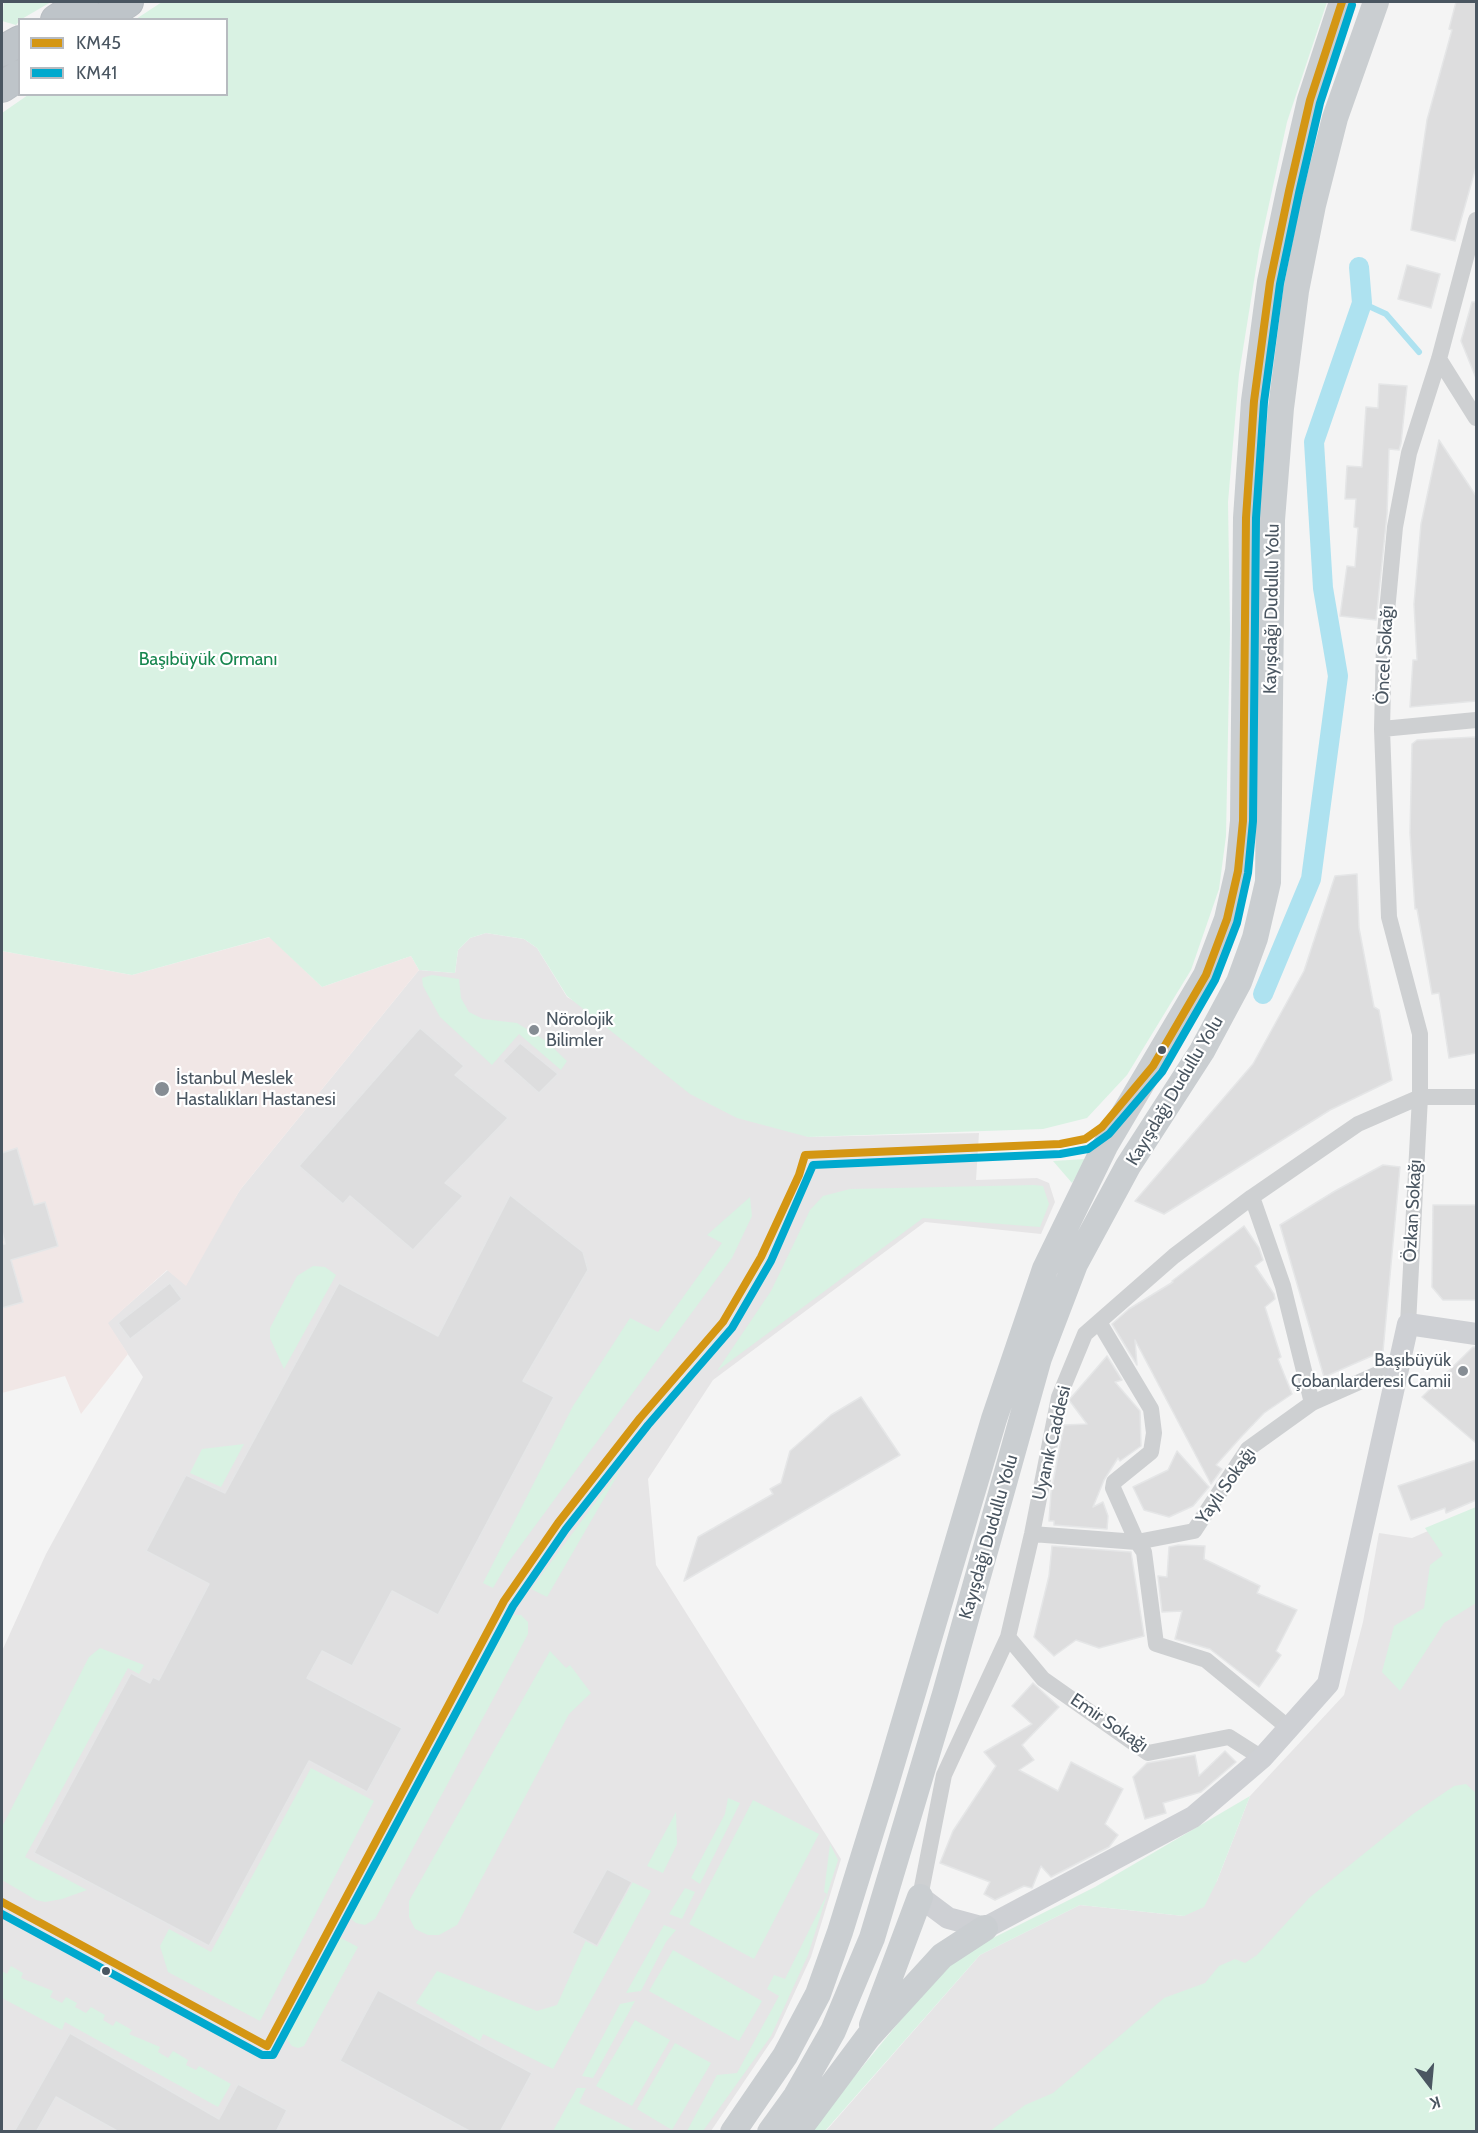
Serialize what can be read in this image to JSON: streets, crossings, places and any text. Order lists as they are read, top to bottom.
{
  "streets": {
    "main road": ["Kayışdağı Dudullu Yolu"],
    "street": [
      "Öncel Sokağı",
      "Özkan Sokağı",
      "Uyanık Caddesi",
      "Yaylı Sokağı",
      "Emir Sokağı"
    ]
  },
  "crossings": [
    ["Öncel Sokağı", "Özkan Sokağı"],
    ["Öncel Sokağı", "Uyanık Caddesi"],
    ["Özkan Sokağı", "Uyanık Caddesi"],
    ["Uyanık Caddesi", "Yaylı Sokağı"],
    ["Uyanık Caddesi", "Emir Sokağı"]
  ],
  "parks": ["Başıbüyük Ormanı"],
  "places": ["Nörolojik Bilimler", "İstanbul Meslek Hastalıkları Hastanesi", "Başıbüyük Çobanlarderesi Camii"],
  "lines": ["transit line KM45", "transit line KM41"],
  "legend": ["KM45", "KM41"],
  "north": "bottom"
}
